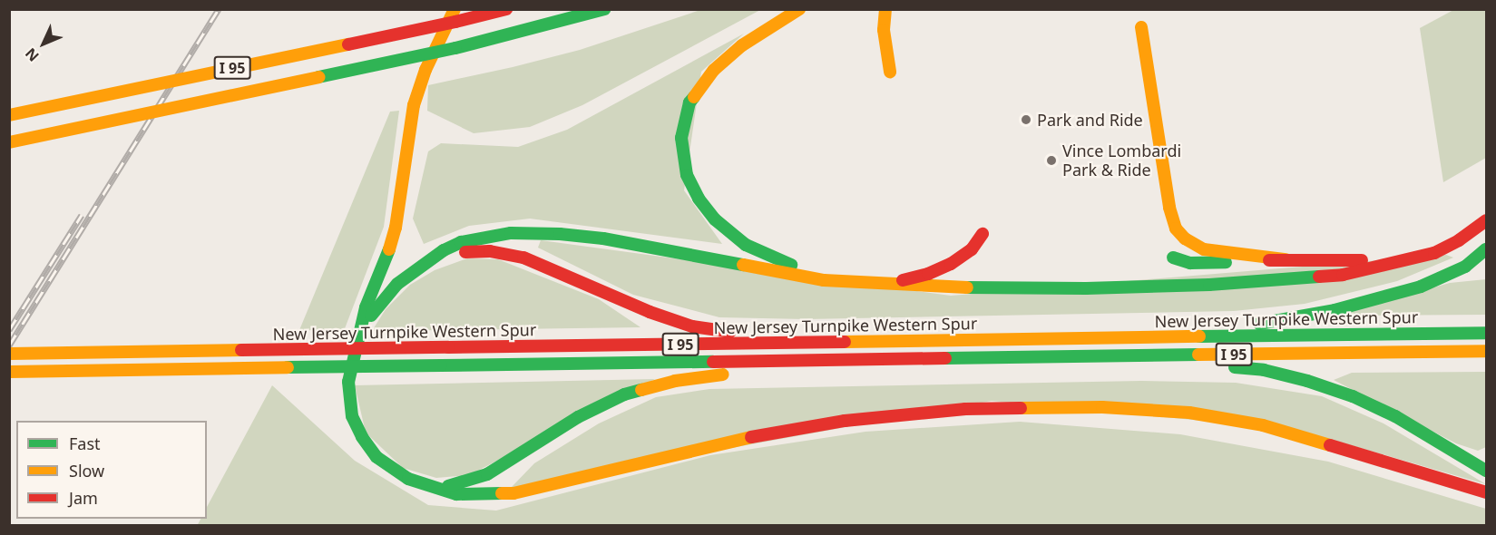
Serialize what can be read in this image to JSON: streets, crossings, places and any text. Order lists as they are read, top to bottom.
{
  "streets": {
    "highway": ["I 95", "New Jersey Turnpike Western Spur"]
  },
  "places": ["Park and Ride", "Vince Lombardi Park & Ride"],
  "legend": ["Fast", "Slow", "Jam"],
  "north": "bottom left"
}
